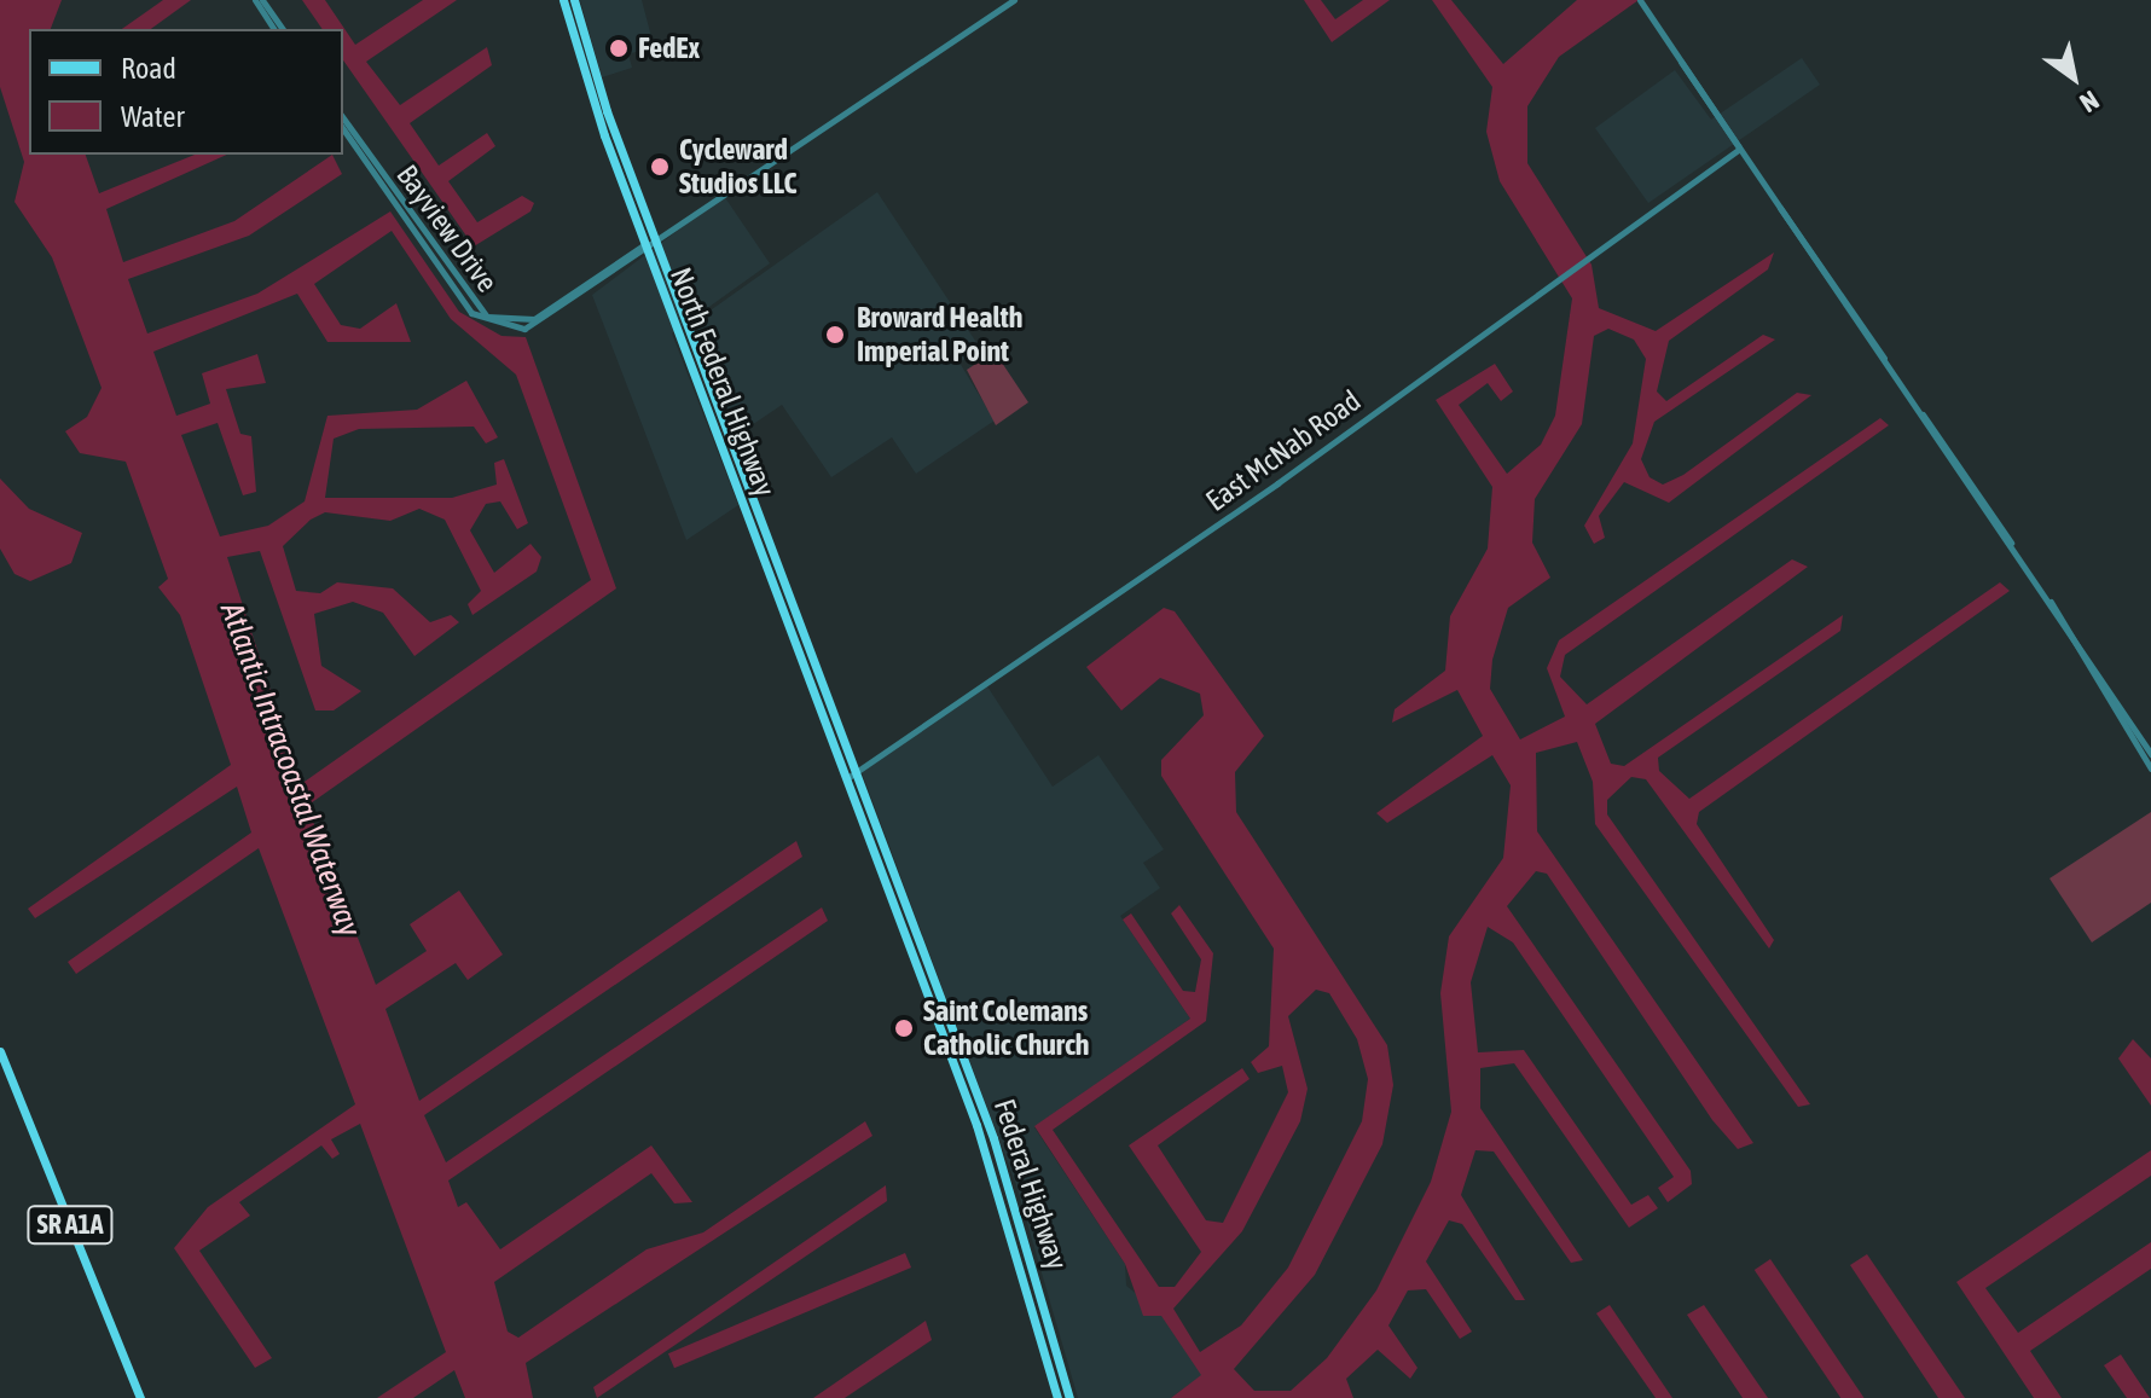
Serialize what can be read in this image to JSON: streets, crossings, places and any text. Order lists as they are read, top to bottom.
{
  "streets": {
    "main road": ["North Federal Highway", "Federal Highway", "SR A1A"],
    "street": ["Bayview Drive", "East McNab Road"]
  },
  "crossings": [
    ["Bayview Drive", "North Federal Highway"],
    ["North Federal Highway", "East McNab Road"],
    ["North Federal Highway", "Federal Highway"],
    ["East McNab Road", "Federal Highway"]
  ],
  "water": ["Atlantic Intracoastal Waterway"],
  "places": [
    "FedEx",
    "Cycleward Studios LLC",
    "Broward Health Imperial Point",
    "Saint Colemans Catholic Church"
  ],
  "legend": ["Road", "Water"],
  "north": "bottom right"
}
